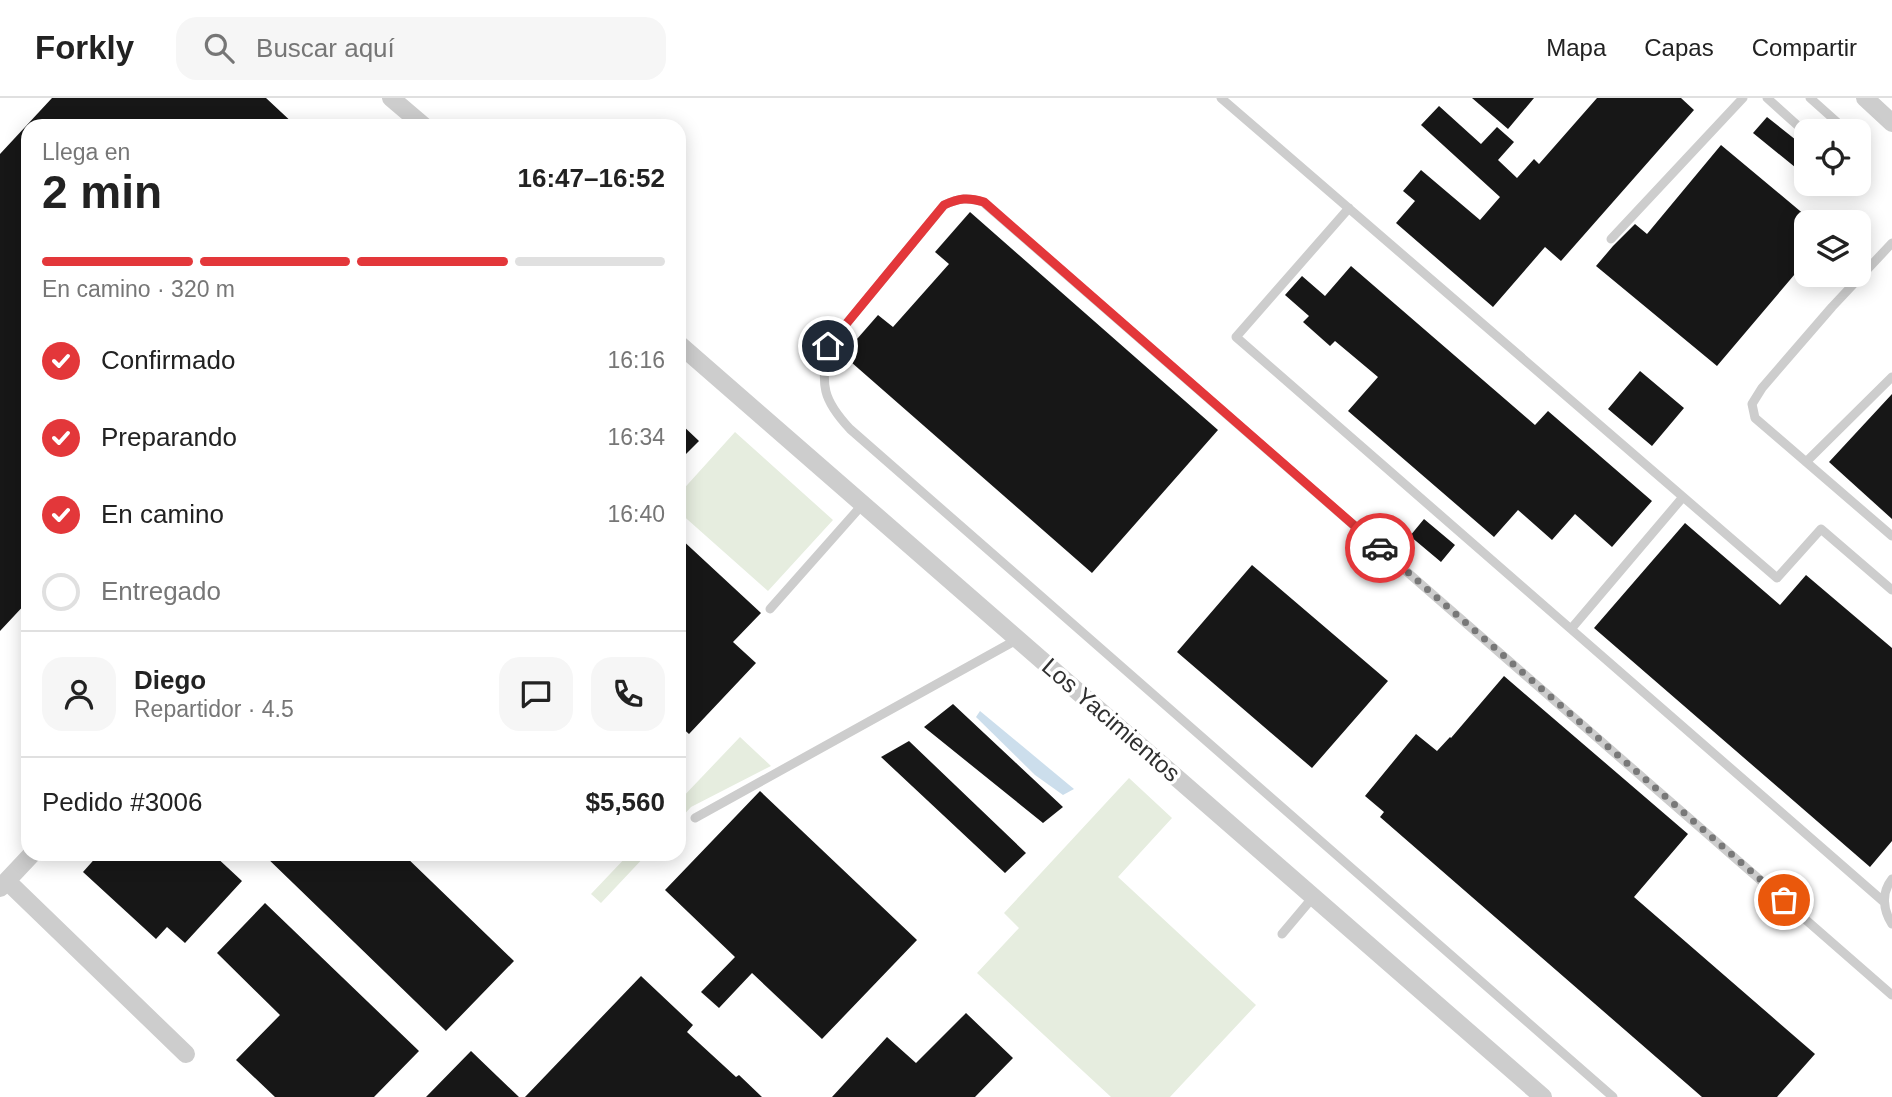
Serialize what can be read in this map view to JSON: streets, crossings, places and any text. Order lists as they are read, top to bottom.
{
  "streets": {
    "street": ["Los Yacimientos"]
  },
  "page": {
    "header": "Forkly",
    "search": "Buscar aquí",
    "nav": ["Mapa", "Capas", "Compartir"],
    "heading": ["2 min", "Llega en", "16:47–16:52"],
    "panel": [
      "Diego",
      "Repartidor · 4.5",
      "Pedido #3006",
      "$5,560"
    ],
    "bar": "En camino · 320 m",
    "list": [
      ["Confirmado", "16:16"],
      ["Preparando", "16:34"],
      ["En camino", "16:40"],
      "Entregado"
    ]
  }
}
